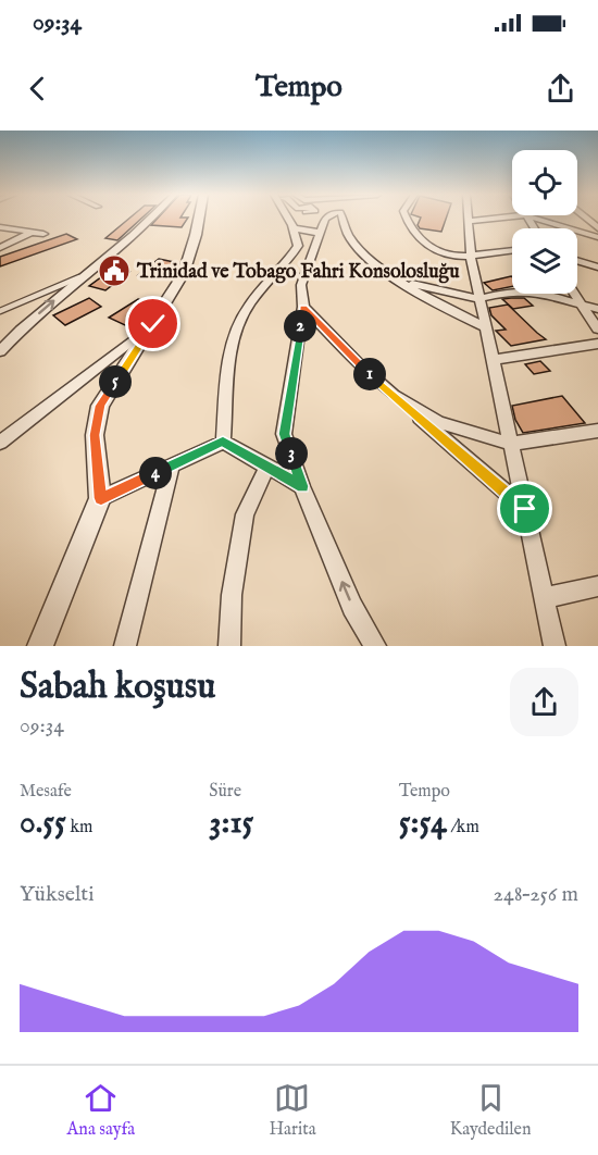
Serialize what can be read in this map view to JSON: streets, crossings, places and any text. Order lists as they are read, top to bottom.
{
  "places": {
    "public building": ["Trinidad ve Tobago Fahri Konsolosluğu"]
  },
  "page": {
    "status": "09:34",
    "header": "Tempo",
    "pins": [
      "2",
      "1",
      "5",
      "3",
      "4"
    ],
    "heading": ["Sabah koşusu", "09:34"],
    "stats": [
      ["Mesafe", "0.55 km"],
      ["Süre", "3:15"],
      ["Tempo", "5:54 /km"]
    ],
    "chart": ["Yükselti", "248–256 m"],
    "tabs": ["Ana sayfa", "Harita", "Kaydedilen"]
  }
}
